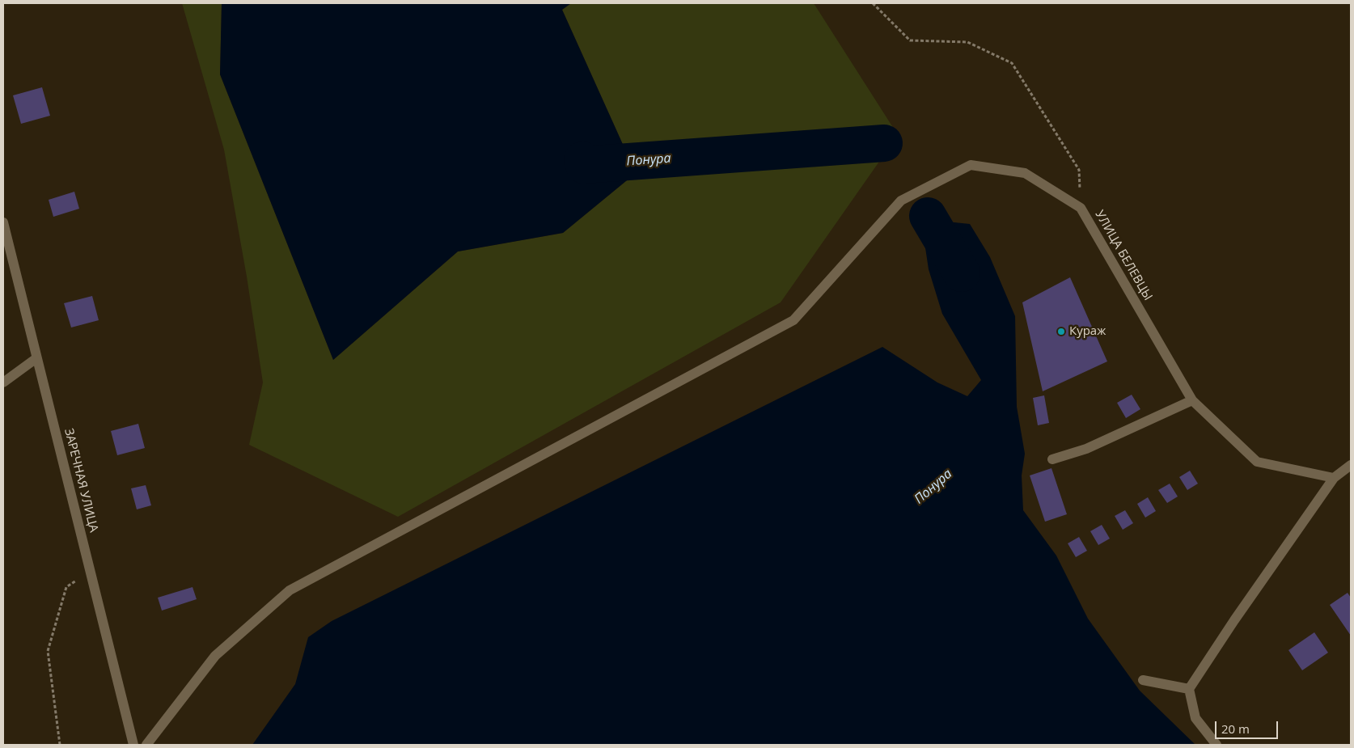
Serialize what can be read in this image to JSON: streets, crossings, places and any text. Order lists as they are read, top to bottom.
{
  "streets": {
    "street": ["УЛИЦА БЕЛЕВЦЫ", "ЗАРЕЧНАЯ УЛИЦА"]
  },
  "water": ["Понура"],
  "places": ["Кураж"],
  "scale_bar": "20 m"
}
